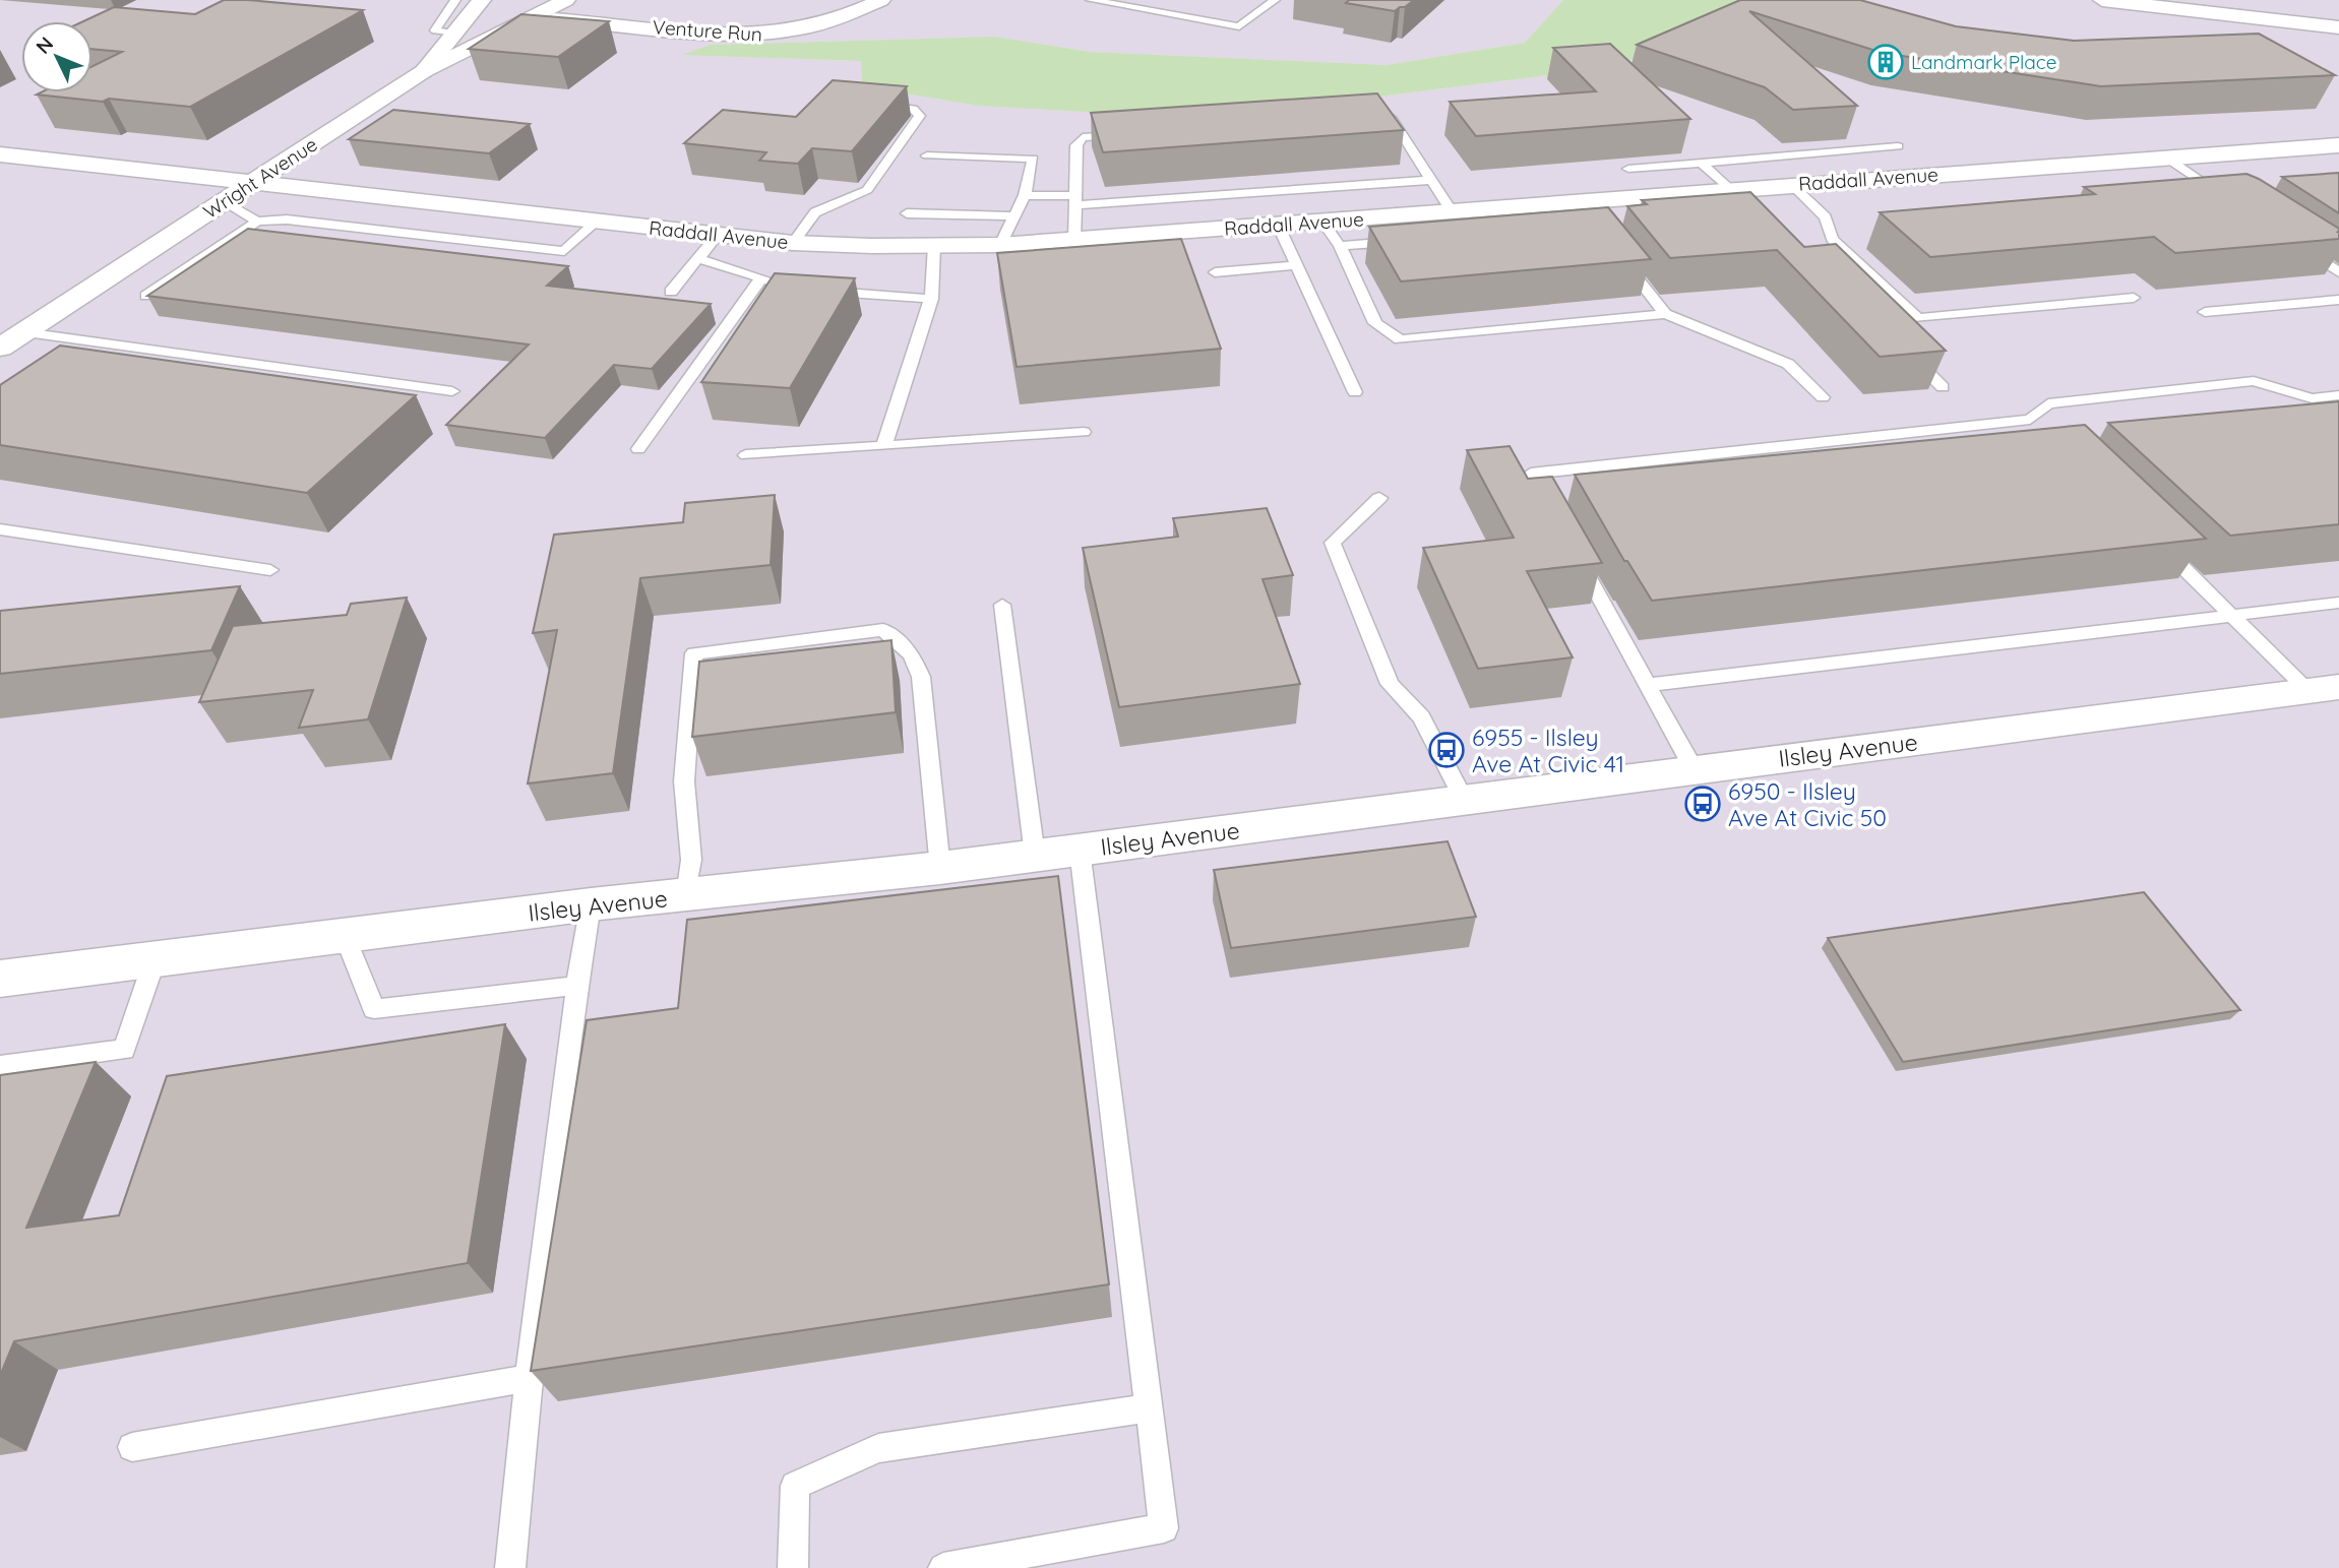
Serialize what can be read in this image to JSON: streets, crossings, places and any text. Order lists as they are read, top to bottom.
{
  "streets": {
    "street": [
      "Venture Run",
      "Wright Avenue",
      "Raddall Avenue",
      "Ilsley Avenue"
    ]
  },
  "crossings": [
    ["Venture Run", "Wright Avenue"],
    ["Wright Avenue", "Raddall Avenue"]
  ],
  "places": {
    "building": ["Landmark Place"],
    "bus stop": ["6955 - Ilsley Ave At Civic 41", "6950 - Ilsley Ave At Civic 50"]
  },
  "north": "top left"
}
